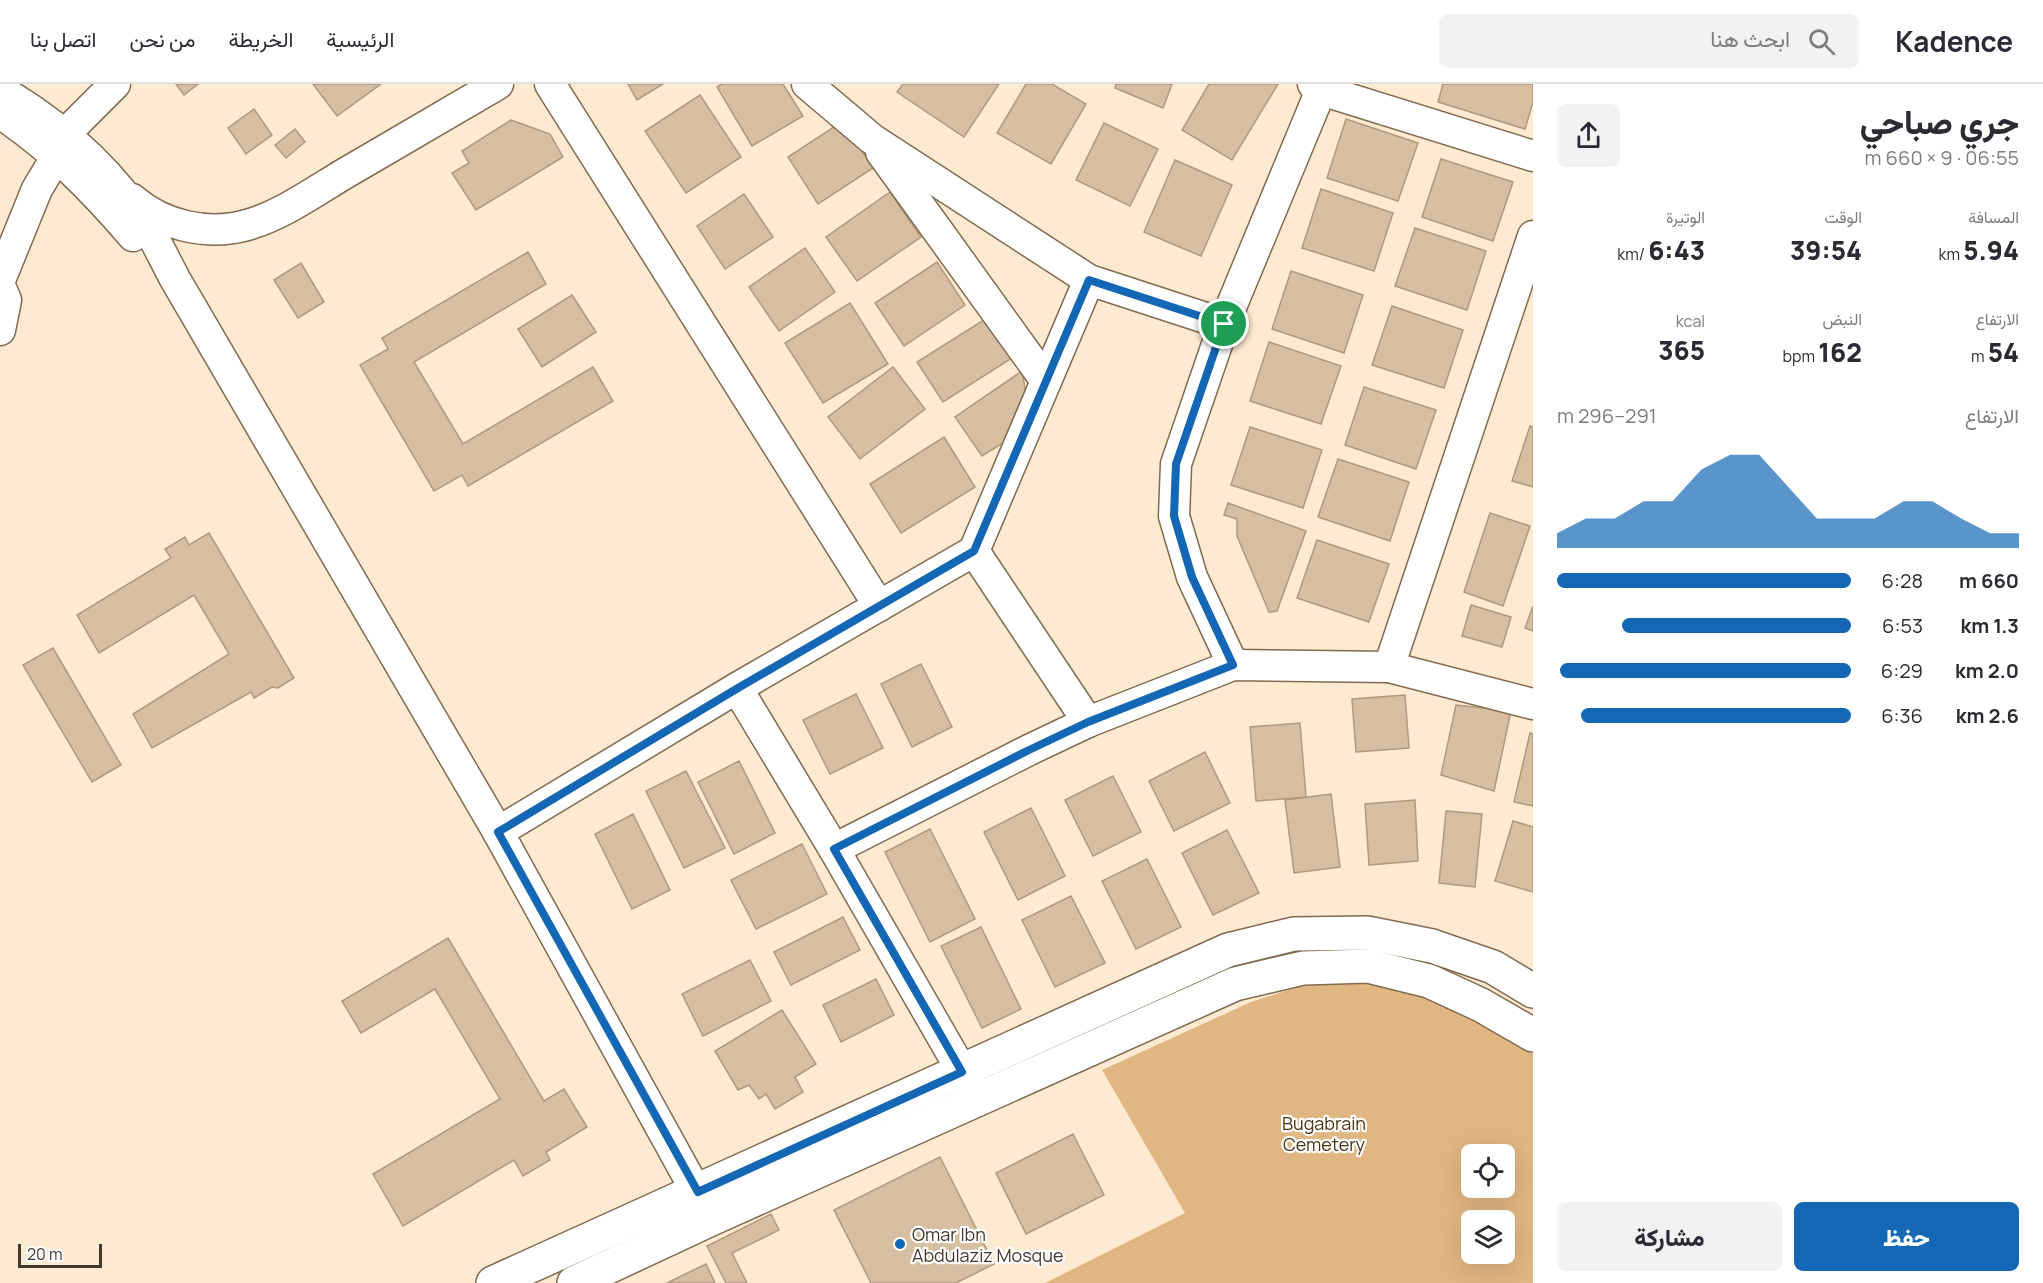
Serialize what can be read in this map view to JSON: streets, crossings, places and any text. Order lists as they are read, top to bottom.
{
  "parks": ["Bugabrain Cemetery"],
  "places": ["Omar Ibn Abdulaziz Mosque"],
  "scale_bar": "20 m",
  "page": {
    "header": "Kadence",
    "search": "ابحث هنا",
    "nav": [
      "الرئيسية",
      "الخريطة",
      "من نحن",
      "اتصل بنا"
    ],
    "heading": ["جري صباحي", "06:55 · 9 × 660 m"],
    "stats": [
      ["المسافة", "5.94 km"],
      ["الوقت", "39:54"],
      ["الوتيرة", "6:43 /km"],
      ["الارتفاع", "54 m"],
      ["النبض", "162 bpm"],
      ["kcal", "365"]
    ],
    "chart": ["الارتفاع", "291–296 m"],
    "list": [
      {
        "name": "660 m",
        "note": "6:28"
      },
      {
        "name": "1.3 km",
        "note": "6:53"
      },
      {
        "name": "2.0 km",
        "note": "6:29"
      },
      {
        "name": "2.6 km",
        "note": "6:36"
      }
    ],
    "buttons": ["حفظ", "مشاركة"],
    "scale": "20 m"
  }
}
